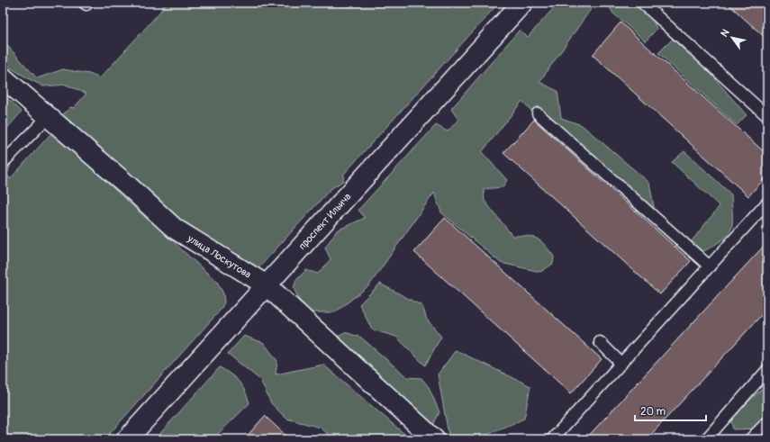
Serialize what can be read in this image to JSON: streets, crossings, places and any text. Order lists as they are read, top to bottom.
{
  "streets": {
    "street": ["проспект Ильича", "улица Лоскутова"]
  },
  "crossings": [
    ["проспект Ильича", "улица Лоскутова"]
  ],
  "scale_bar": "20 m",
  "north": "top left"
}
